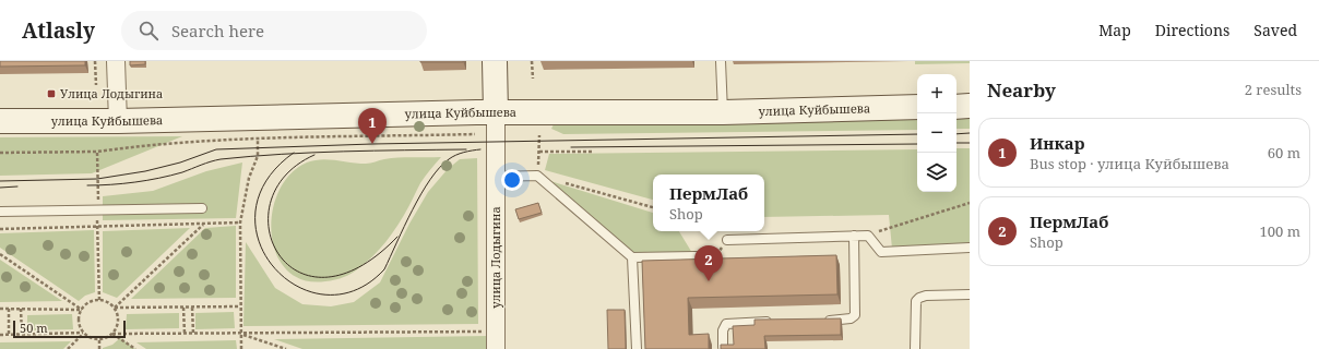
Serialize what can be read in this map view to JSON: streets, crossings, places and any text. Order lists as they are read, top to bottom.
{
  "streets": {
    "main road": ["улица Куйбышева", "улица Лодыгина"]
  },
  "crossings": [
    ["улица Куйбышева", "улица Лодыгина"]
  ],
  "places": {
    "transit": ["Улица Лодыгина"]
  },
  "scale_bar": "50 m",
  "page": {
    "header": "Atlasly",
    "search": "Search here",
    "nav": ["Map", "Directions", "Saved"],
    "heading": ["Nearby", "2 results"],
    "map_buttons": ["+", "−"],
    "pins": ["1", "2"],
    "list": [
      {
        "mark": "1",
        "name": "Инкар",
        "note": "Bus stop · улица Куйбышева",
        "value": "60 m"
      },
      {
        "mark": "2",
        "name": "ПермЛаб",
        "note": "Shop",
        "value": "100 m"
      }
    ],
    "popup": ["ПермЛаб", "Shop"],
    "scale": "50 m"
  }
}
